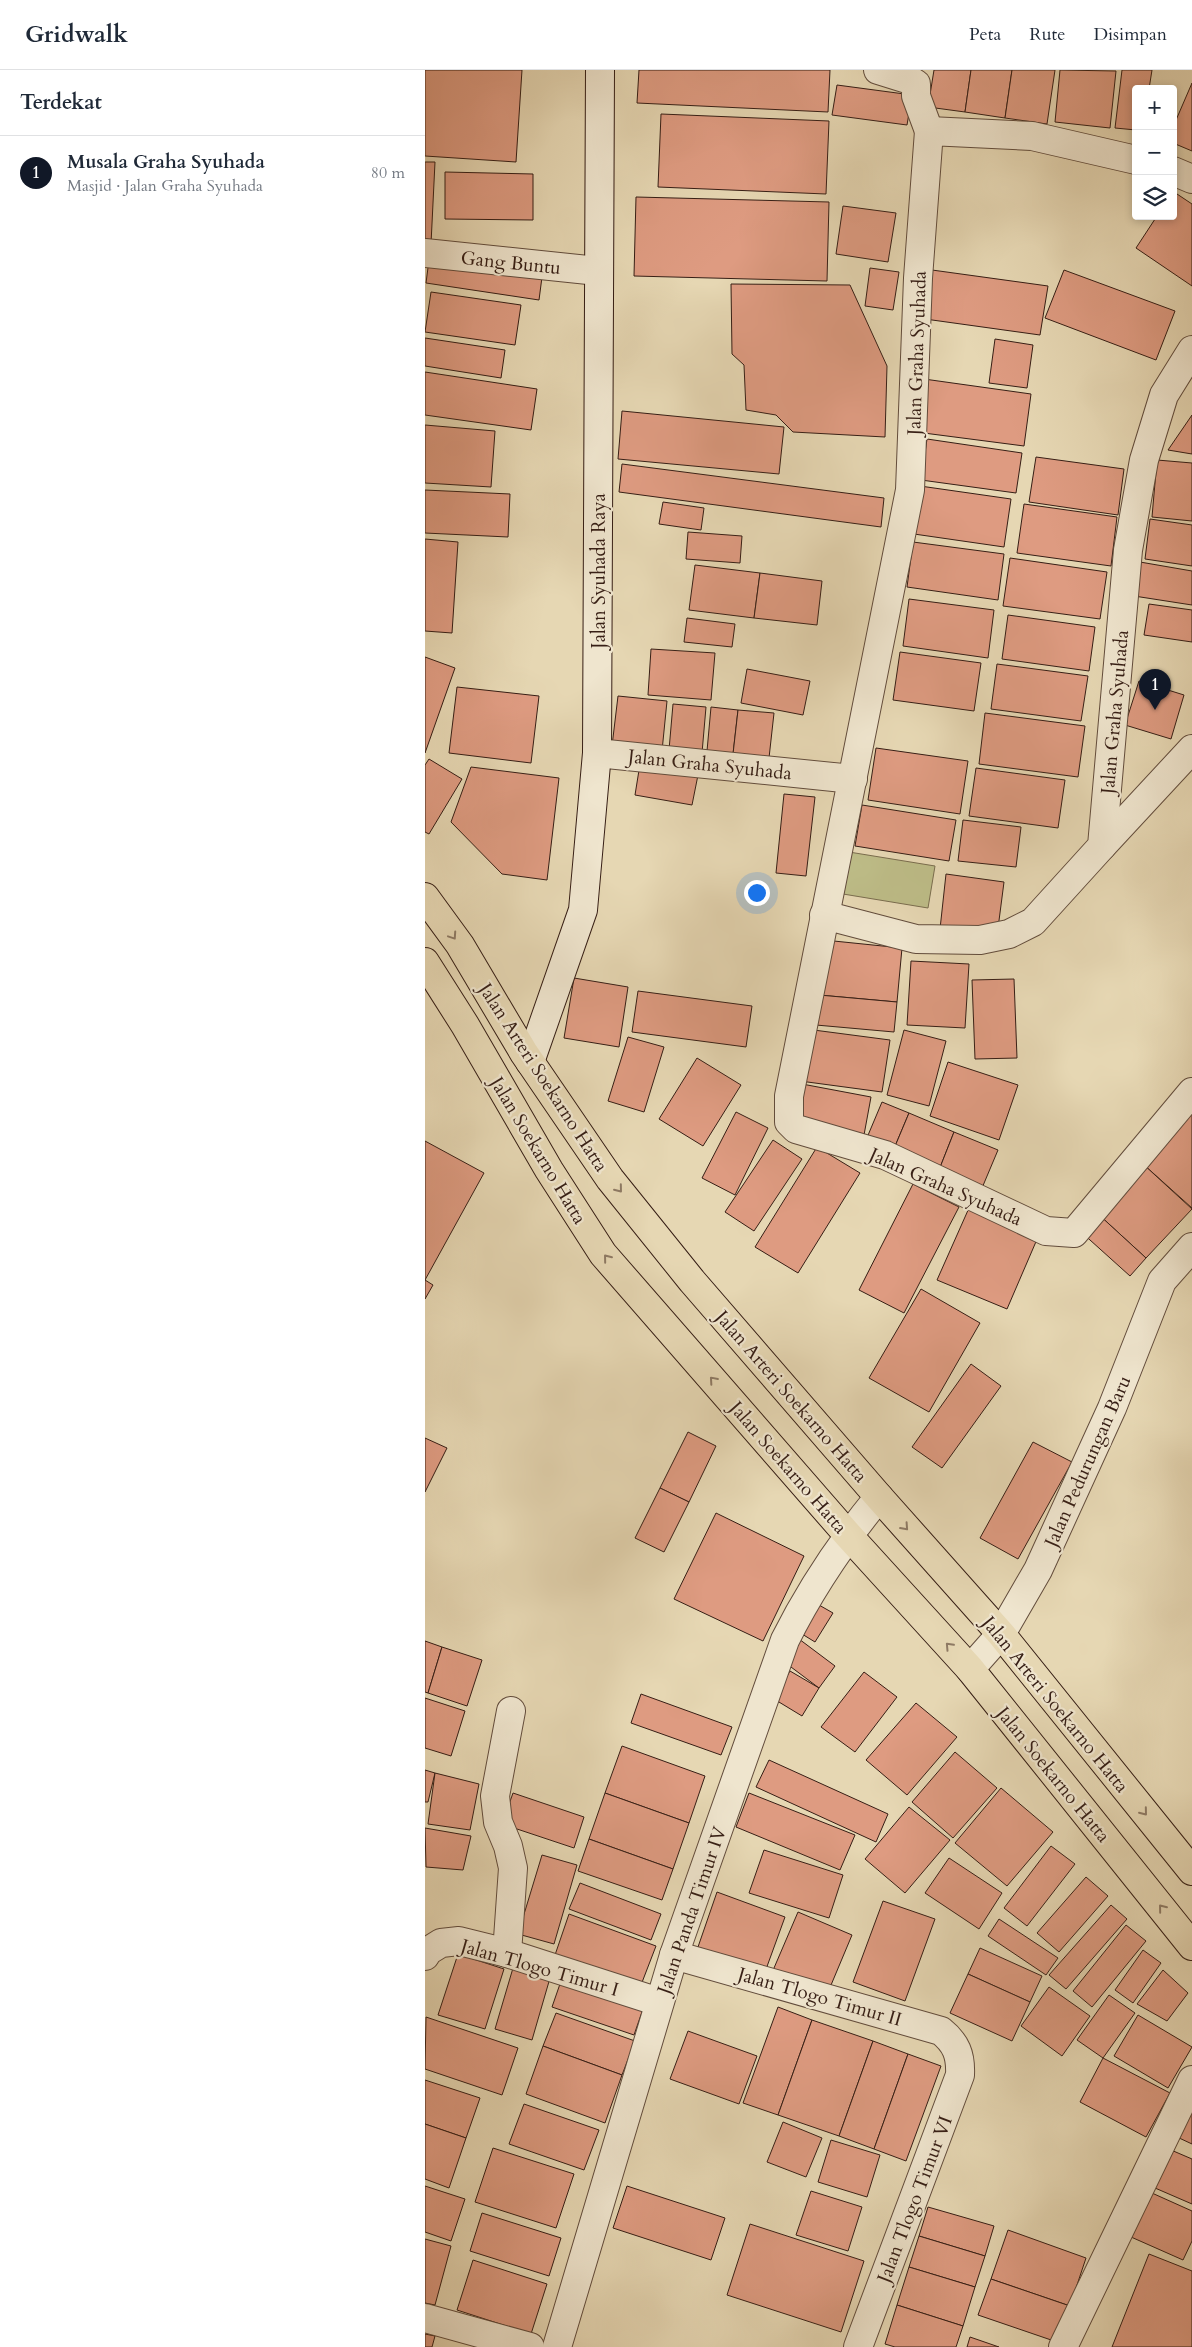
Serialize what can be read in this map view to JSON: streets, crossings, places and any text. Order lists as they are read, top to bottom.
{
  "streets": {
    "main road": ["Jalan Arteri Soekarno Hatta", "Jalan Soekarno Hatta"],
    "street": [
      "Gang Buntu",
      "Jalan Graha Syuhada",
      "Jalan Syuhada Raya",
      "Jalan Pedurungan Baru",
      "Jalan Panda Timur IV",
      "Jalan Tlogo Timur I",
      "Jalan Tlogo Timur II",
      "Jalan Tlogo Timur VI"
    ]
  },
  "crossings": [
    ["Gang Buntu", "Jalan Syuhada Raya"],
    ["Jalan Graha Syuhada", "Jalan Syuhada Raya"],
    ["Jalan Syuhada Raya", "Jalan Arteri Soekarno Hatta"],
    ["Jalan Arteri Soekarno Hatta", "Jalan Pedurungan Baru"],
    ["Jalan Arteri Soekarno Hatta", "Jalan Panda Timur IV"],
    ["Jalan Soekarno Hatta", "Jalan Pedurungan Baru"],
    ["Jalan Soekarno Hatta", "Jalan Panda Timur IV"],
    ["Jalan Panda Timur IV", "Jalan Tlogo Timur I"],
    ["Jalan Panda Timur IV", "Jalan Tlogo Timur II"],
    ["Jalan Tlogo Timur II", "Jalan Tlogo Timur VI"]
  ],
  "one_way": ["Jalan Arteri Soekarno Hatta", "Jalan Soekarno Hatta"],
  "page": {
    "header": "Gridwalk",
    "nav": ["Peta", "Rute", "Disimpan"],
    "heading": "Terdekat",
    "map_buttons": ["+", "−"],
    "list": [
      {
        "mark": "1",
        "name": "Musala Graha Syuhada",
        "note": "Masjid · Jalan Graha Syuhada",
        "value": "80 m"
      }
    ],
    "pins": "1"
  }
}
